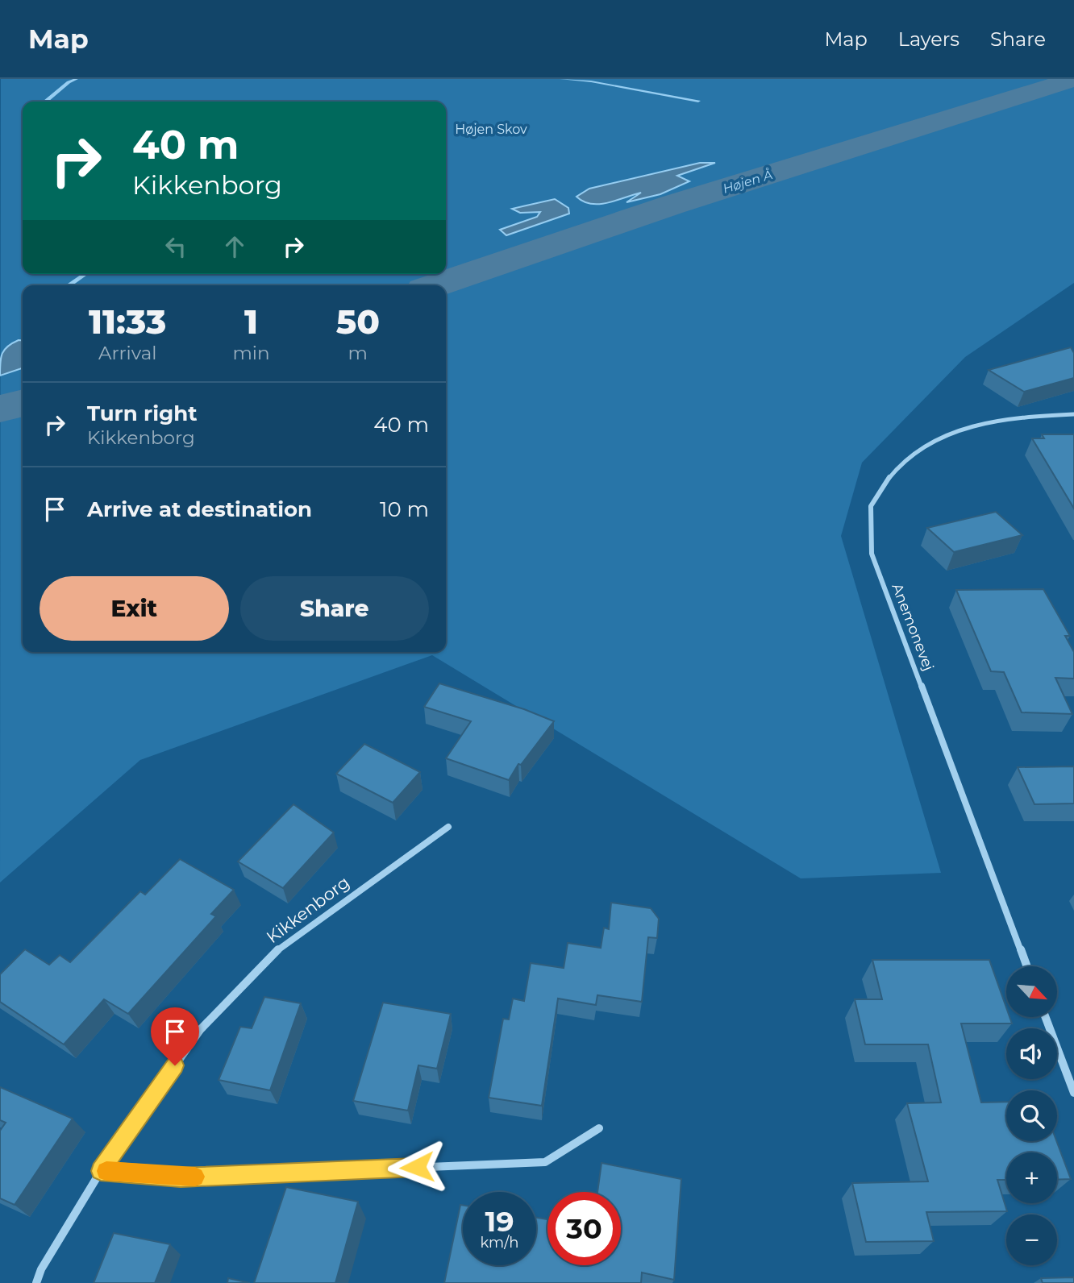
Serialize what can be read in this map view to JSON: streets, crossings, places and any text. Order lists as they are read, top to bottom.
{
  "streets": {
    "street": ["Anemonevej", "Kikkenborg"]
  },
  "water": ["Højen Å"],
  "parks": ["Højen Skov"],
  "north": "bottom right",
  "page": {
    "header": "Map",
    "nav": ["Map", "Layers", "Share"],
    "turn": ["40 m", "Kikkenborg"],
    "eta": [
      "11:33",
      "Arrival",
      "1",
      "min",
      "50",
      "m"
    ],
    "list": [
      {
        "name": "Turn right",
        "note": "Kikkenborg",
        "value": "40 m"
      },
      {
        "name": "Arrive at destination",
        "value": "10 m"
      }
    ],
    "buttons": ["Exit", "Share"],
    "map_buttons": ["+", "−"],
    "speed": "19 km/h",
    "limit": "30"
  }
}
